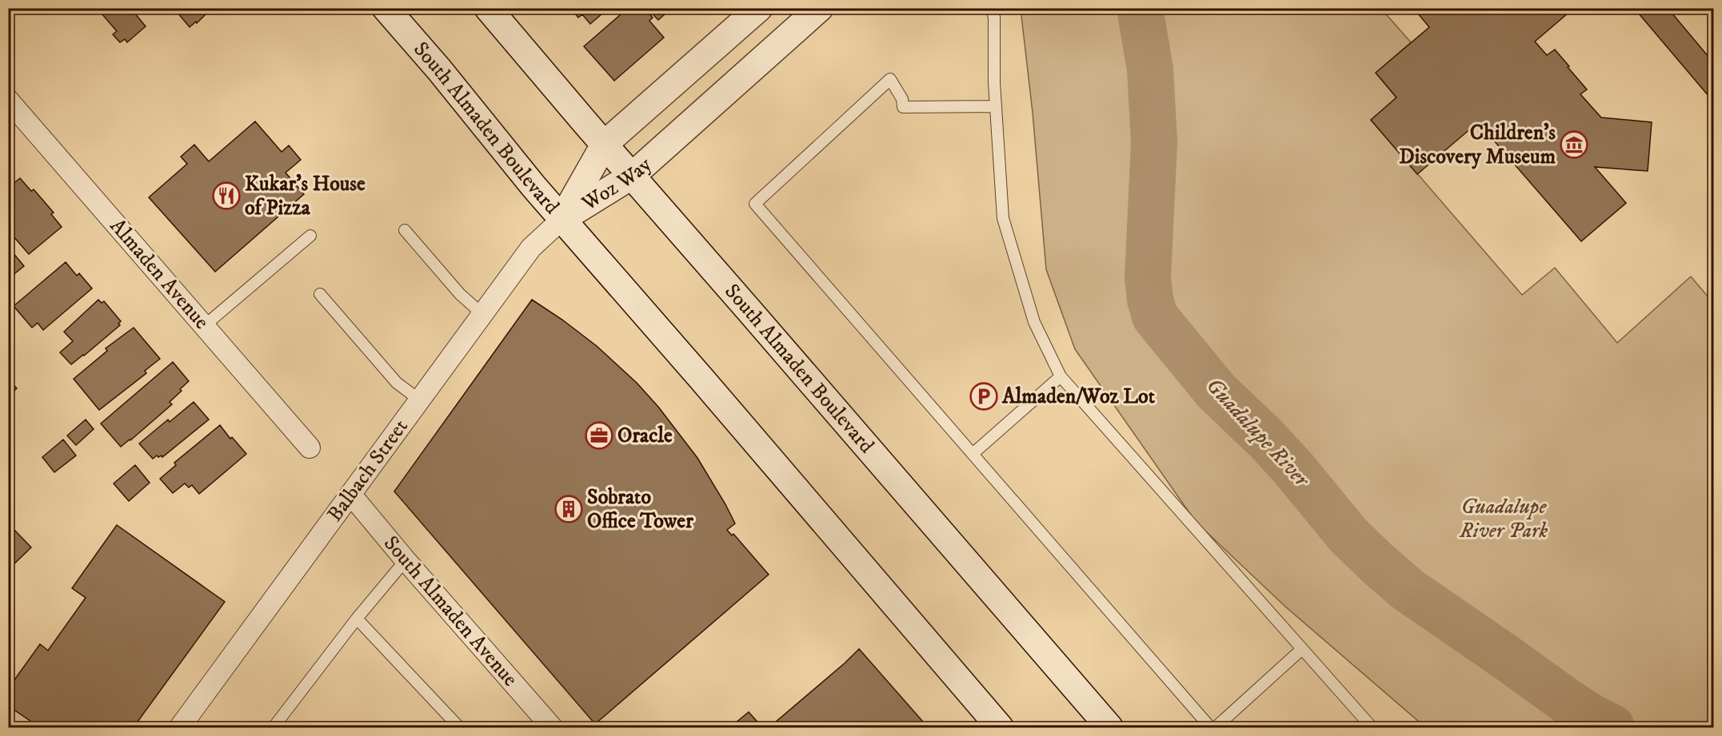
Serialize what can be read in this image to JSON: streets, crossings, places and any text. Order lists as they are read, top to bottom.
{
  "streets": {
    "main road": ["South Almaden Boulevard", "Woz Way"],
    "street": ["Almaden Avenue", "Balbach Street", "South Almaden Avenue"]
  },
  "crossings": [
    ["South Almaden Boulevard", "Woz Way"],
    ["South Almaden Boulevard", "Balbach Street"],
    ["Woz Way", "Balbach Street"],
    ["Balbach Street", "South Almaden Avenue"]
  ],
  "water": ["Guadalupe River"],
  "parks": ["Guadalupe River Park"],
  "places": {
    "museum": ["Children’s Discovery Museum"],
    "restaurant": ["Kukar’s House of Pizza"],
    "parking": ["Almaden/Woz Lot"],
    "office": ["Oracle"],
    "building": ["Sobrato Office Tower"]
  }
}
